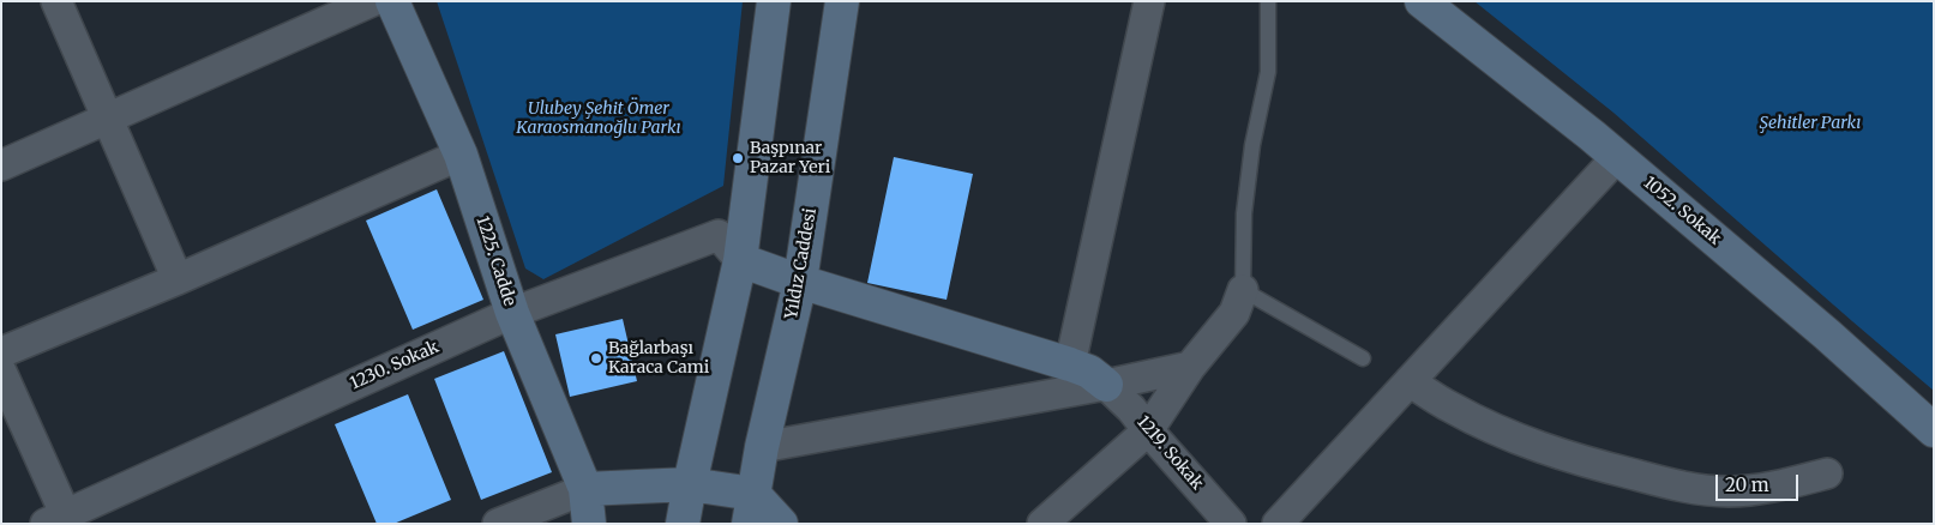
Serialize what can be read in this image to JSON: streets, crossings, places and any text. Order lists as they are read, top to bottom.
{
  "streets": {
    "street": [
      "1052. Sokak",
      "1225. Cadde",
      "Yıldız Caddesi",
      "1230. Sokak",
      "1219. Sokak"
    ]
  },
  "crossings": [
    ["1225. Cadde", "1230. Sokak"]
  ],
  "parks": ["Ulubey Şehit Ömer Karaosmanoğlu Parkı", "Şehitler Parkı"],
  "places": ["Başpınar Pazar Yeri", "Bağlarbaşı Karaca Cami"],
  "scale_bar": "20 m"
}
